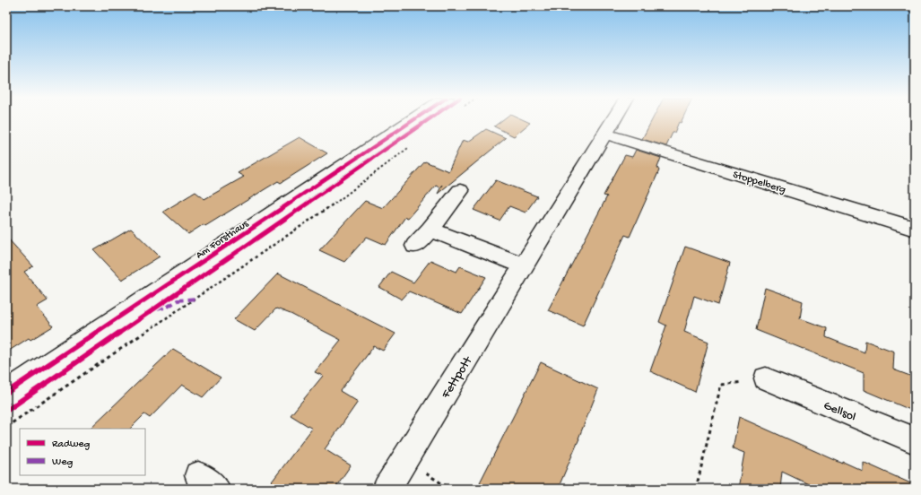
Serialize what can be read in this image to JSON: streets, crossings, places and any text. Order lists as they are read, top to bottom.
{
  "streets": {
    "street": [
      "Stoppelberg",
      "Am Forsthaus",
      "Fettpott",
      "Gellsol"
    ]
  },
  "crossings": [
    ["Stoppelberg", "Fettpott"]
  ],
  "legend": ["Radweg", "Weg"]
}
